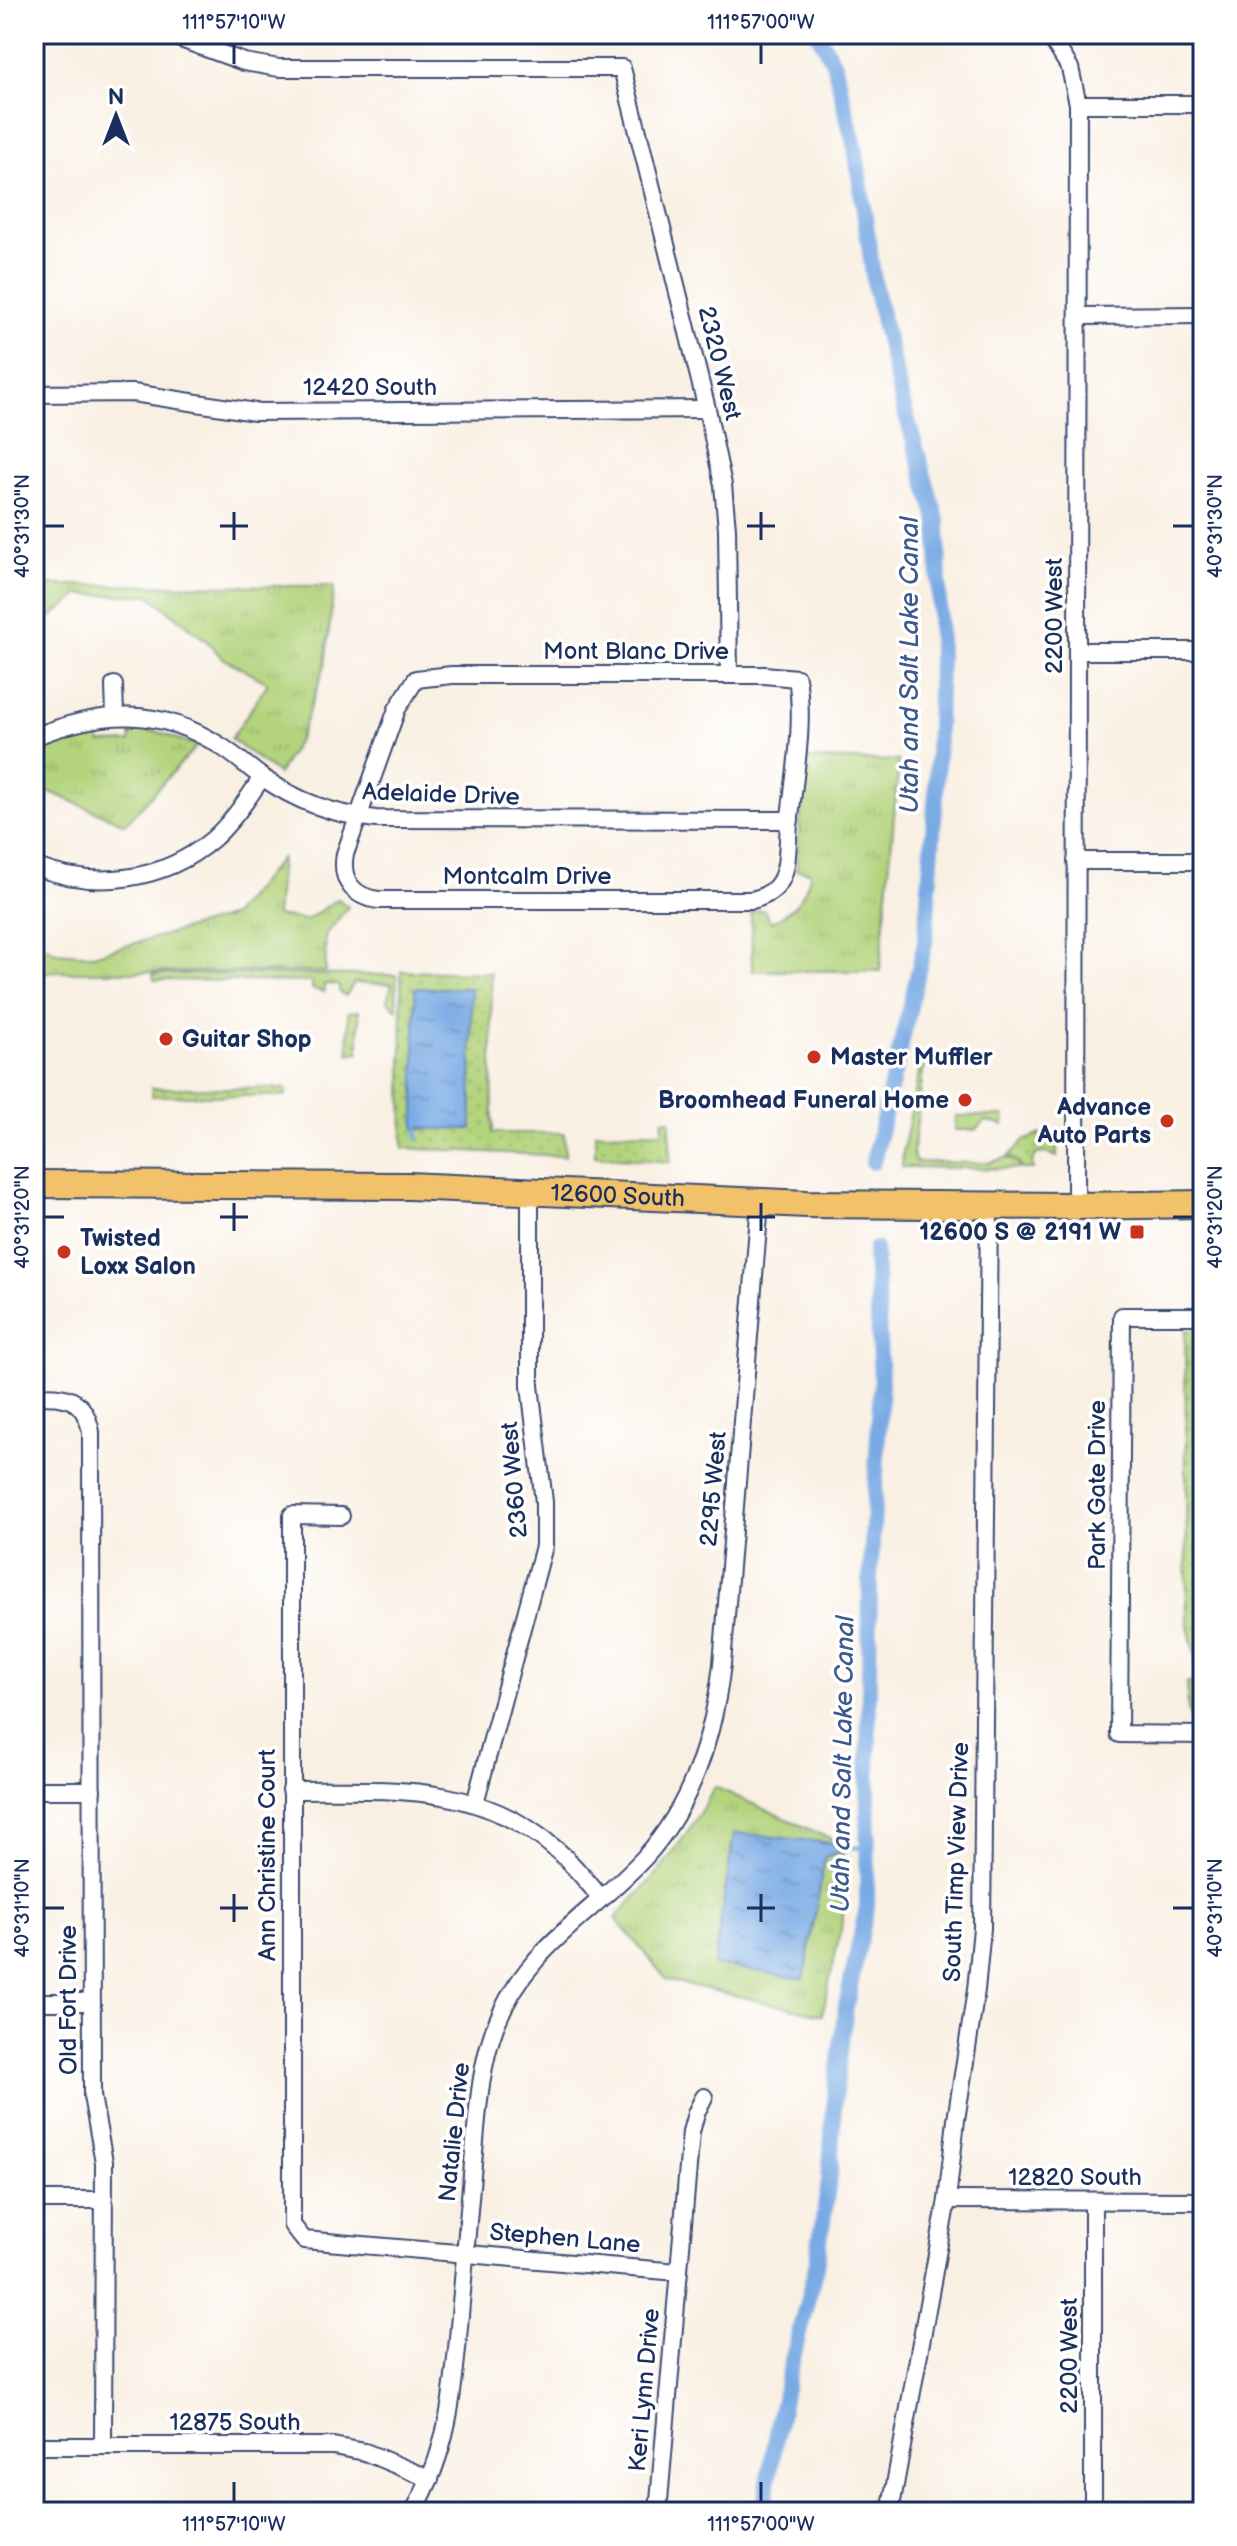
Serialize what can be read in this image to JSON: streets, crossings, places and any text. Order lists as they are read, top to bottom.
{
  "streets": {
    "main road": ["12600 South"],
    "street": [
      "2320 West",
      "12420 South",
      "2200 West",
      "Mont Blanc Drive",
      "Adelaide Drive",
      "Montcalm Drive",
      "2360 West",
      "Park Gate Drive",
      "2295 West",
      "Ann Christine Court",
      "South Timp View Drive",
      "Old Fort Drive",
      "Natalie Drive",
      "12820 South",
      "Stephen Lane",
      "Keri Lynn Drive",
      "12875 South"
    ]
  },
  "crossings": [
    ["2320 West", "12420 South"],
    ["2320 West", "Mont Blanc Drive"],
    ["2200 West", "12600 South"],
    ["2200 West", "12820 South"],
    ["Mont Blanc Drive", "Adelaide Drive"],
    ["Mont Blanc Drive", "Montcalm Drive"],
    ["Adelaide Drive", "Montcalm Drive"],
    ["12600 South", "2360 West"],
    ["12600 South", "2295 West"],
    ["12600 South", "South Timp View Drive"],
    ["2295 West", "Natalie Drive"],
    ["Ann Christine Court", "Stephen Lane"],
    ["South Timp View Drive", "12820 South"],
    ["Old Fort Drive", "12875 South"],
    ["Natalie Drive", "Stephen Lane"],
    ["Natalie Drive", "12875 South"],
    ["Stephen Lane", "Keri Lynn Drive"]
  ],
  "water": ["Utah and Salt Lake Canal"],
  "places": {
    "other": [
      "Guitar Shop",
      "Master Muffler",
      "Broomhead Funeral Home",
      "Advance Auto Parts",
      "Twisted Loxx Salon"
    ],
    "transit": ["12600 S @ 2191 W"]
  },
  "north": "top",
  "coordinates": [
    "111°57'10\"W",
    "111°57'00\"W",
    "40°31'30\"N",
    "40°31'20\"N",
    "40°31'10\"N"
  ]
}
